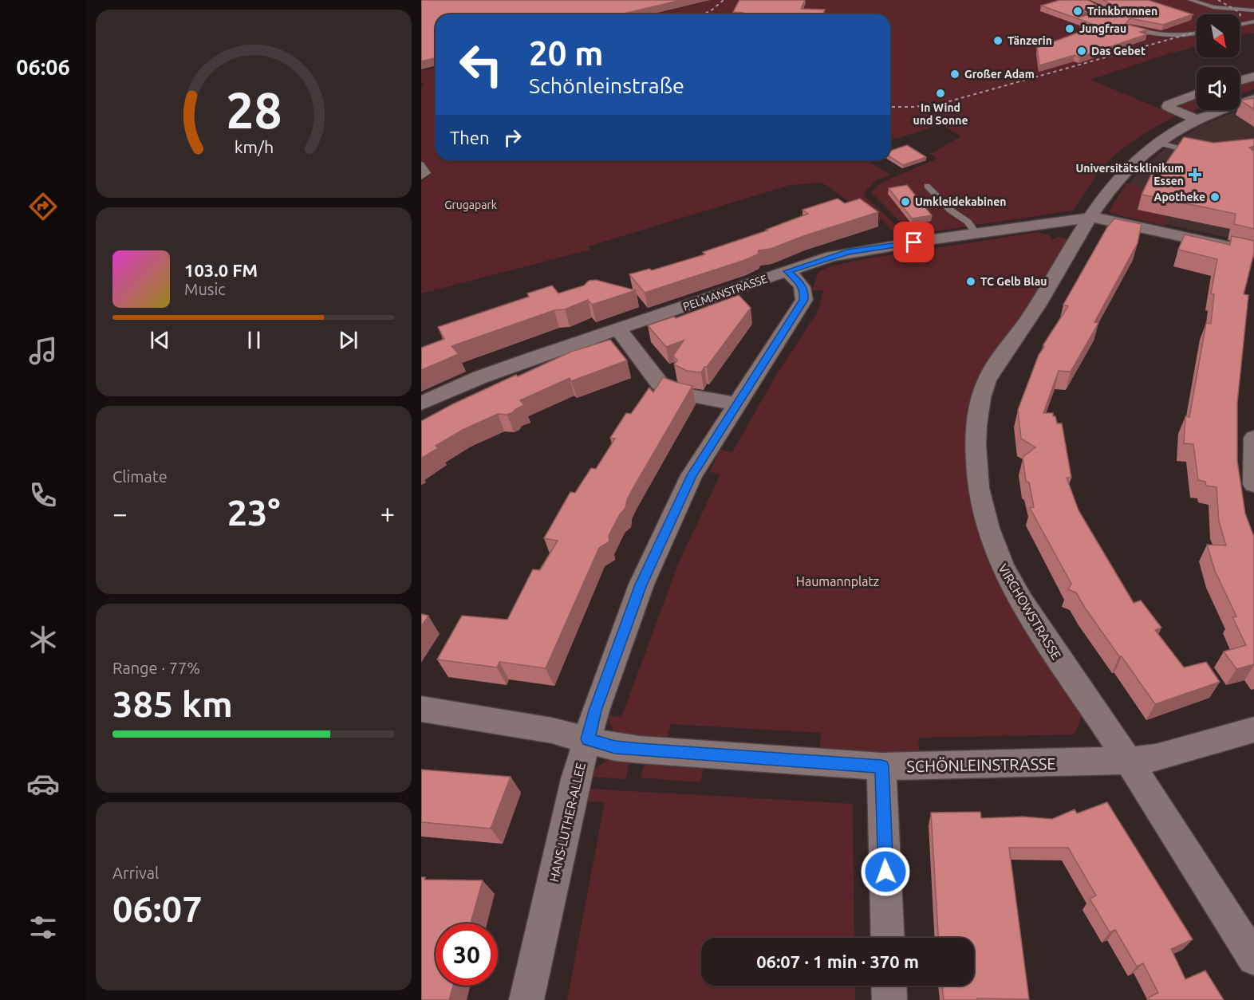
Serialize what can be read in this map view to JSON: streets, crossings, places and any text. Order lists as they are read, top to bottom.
{
  "streets": {
    "street": [
      "PELMANSTRASSE",
      "VIRCHOWSTRASSE",
      "SCHÖNLEINSTRASSE",
      "HANS-LUTHER-ALLEE"
    ]
  },
  "crossings": [
    ["PELMANSTRASSE", "VIRCHOWSTRASSE"],
    ["PELMANSTRASSE", "HANS-LUTHER-ALLEE"],
    ["VIRCHOWSTRASSE", "SCHÖNLEINSTRASSE"],
    ["SCHÖNLEINSTRASSE", "HANS-LUTHER-ALLEE"]
  ],
  "parks": ["Grugapark", "Haumannplatz"],
  "places": {
    "other": [
      "Trinkbrunnen",
      "Jungfrau",
      "Tänzerin",
      "Das Gebet",
      "Großer Adam",
      "In Wind und Sonne",
      "Apotheke",
      "Umkleidekabinen",
      "TC Gelb Blau"
    ],
    "health": ["Universitätsklinikum Essen"]
  },
  "north": "bottom right",
  "page": {
    "tabs": "06:06",
    "turn": ["20 m", "Schönleinstraße"],
    "then": "Then",
    "song": ["103.0 FM", "Music"],
    "tile": [
      "Climate",
      ["Range · 77%", "385 km"],
      ["Arrival", "06:07"]
    ],
    "heat": ["−", "23°", "+"],
    "limit": "30",
    "trip": "06:07 · 1 min · 370 m",
    "gauge": ["28", "km/h"]
  }
}
